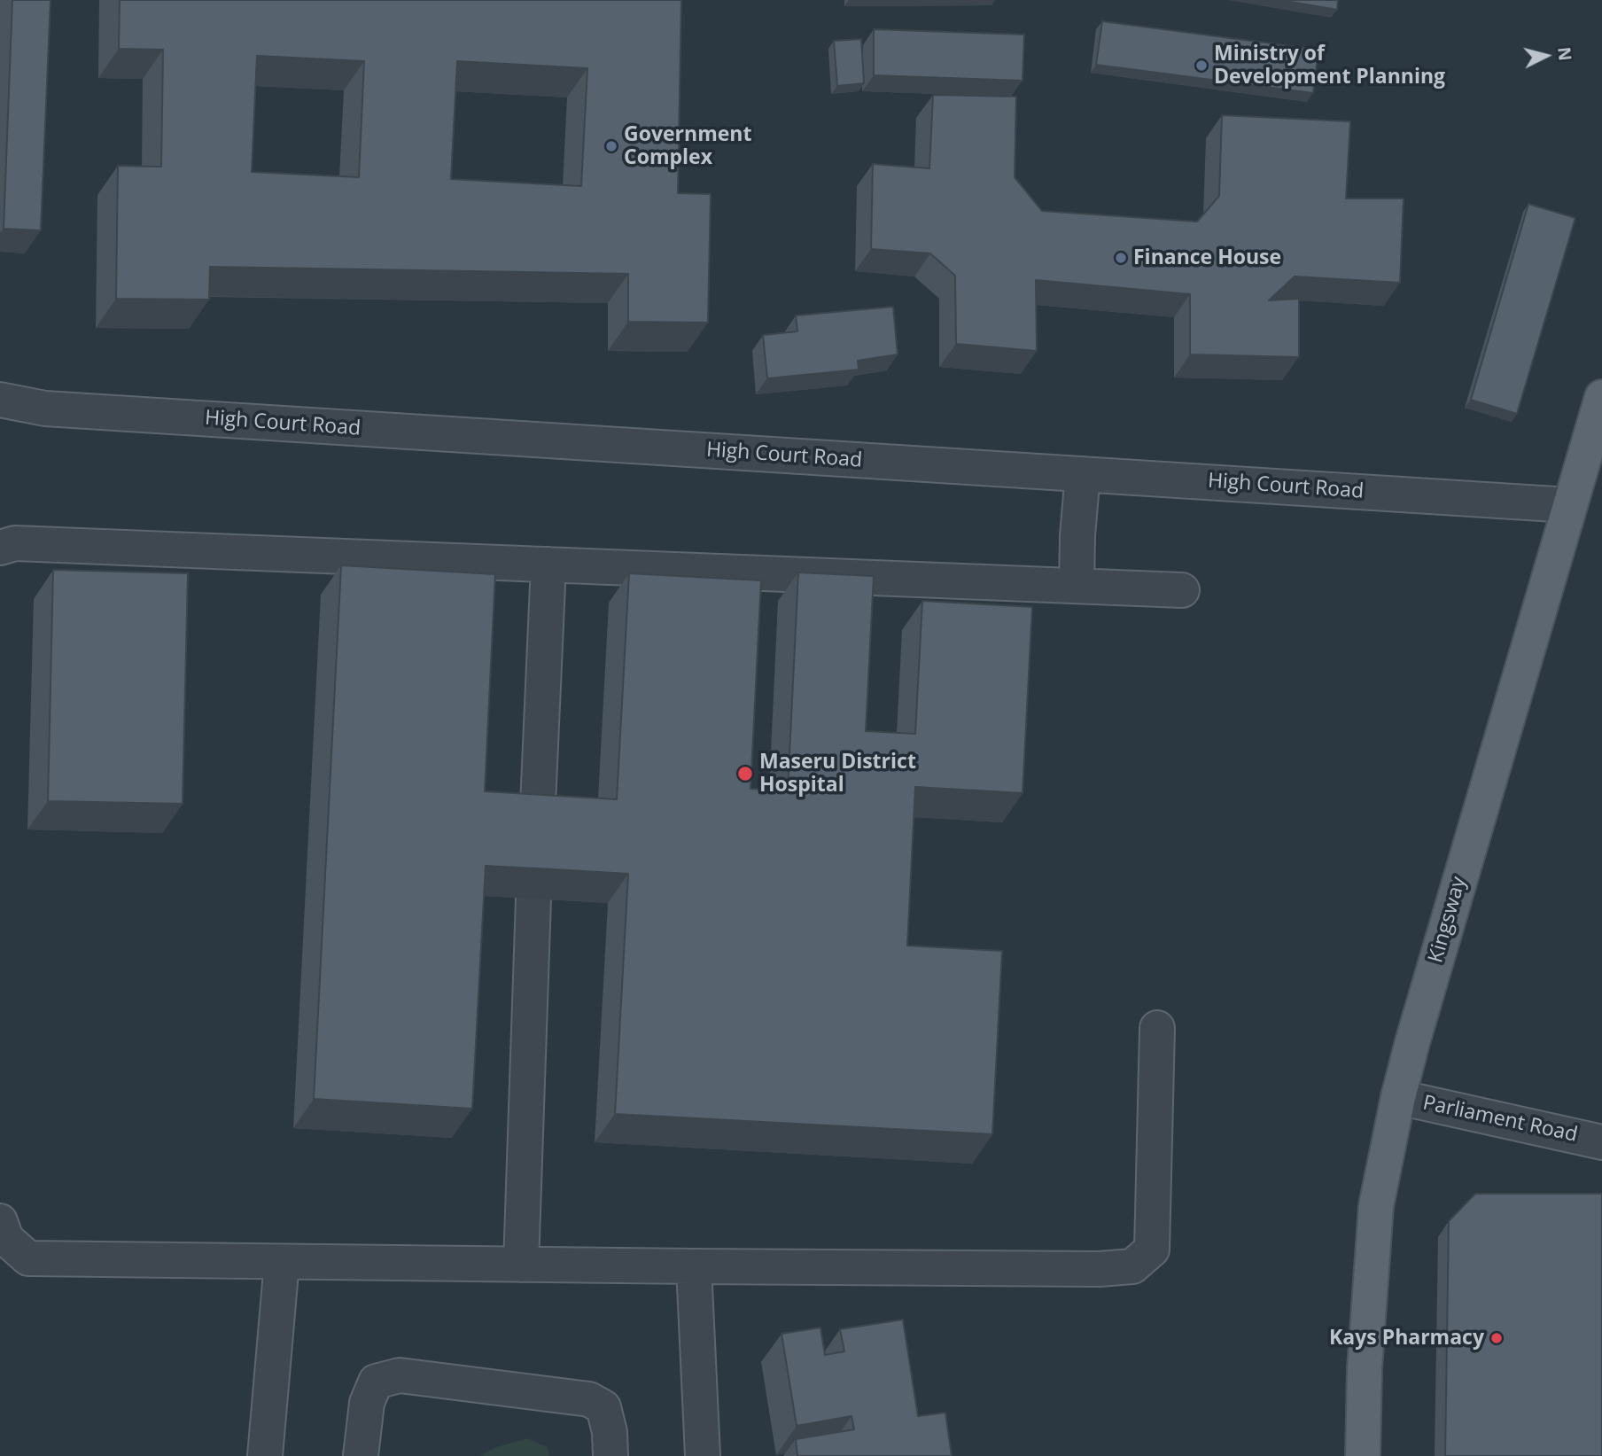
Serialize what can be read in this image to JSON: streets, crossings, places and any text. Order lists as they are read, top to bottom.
{
  "streets": {
    "main road": ["Kingsway"],
    "street": ["High Court Road", "Parliament Road"]
  },
  "crossings": [
    ["High Court Road", "Kingsway"],
    ["Kingsway", "Parliament Road"]
  ],
  "places": [
    "Ministry of Development Planning",
    "Government Complex",
    "Finance House",
    "Maseru District Hospital",
    "Kays Pharmacy"
  ],
  "north": "right"
}
